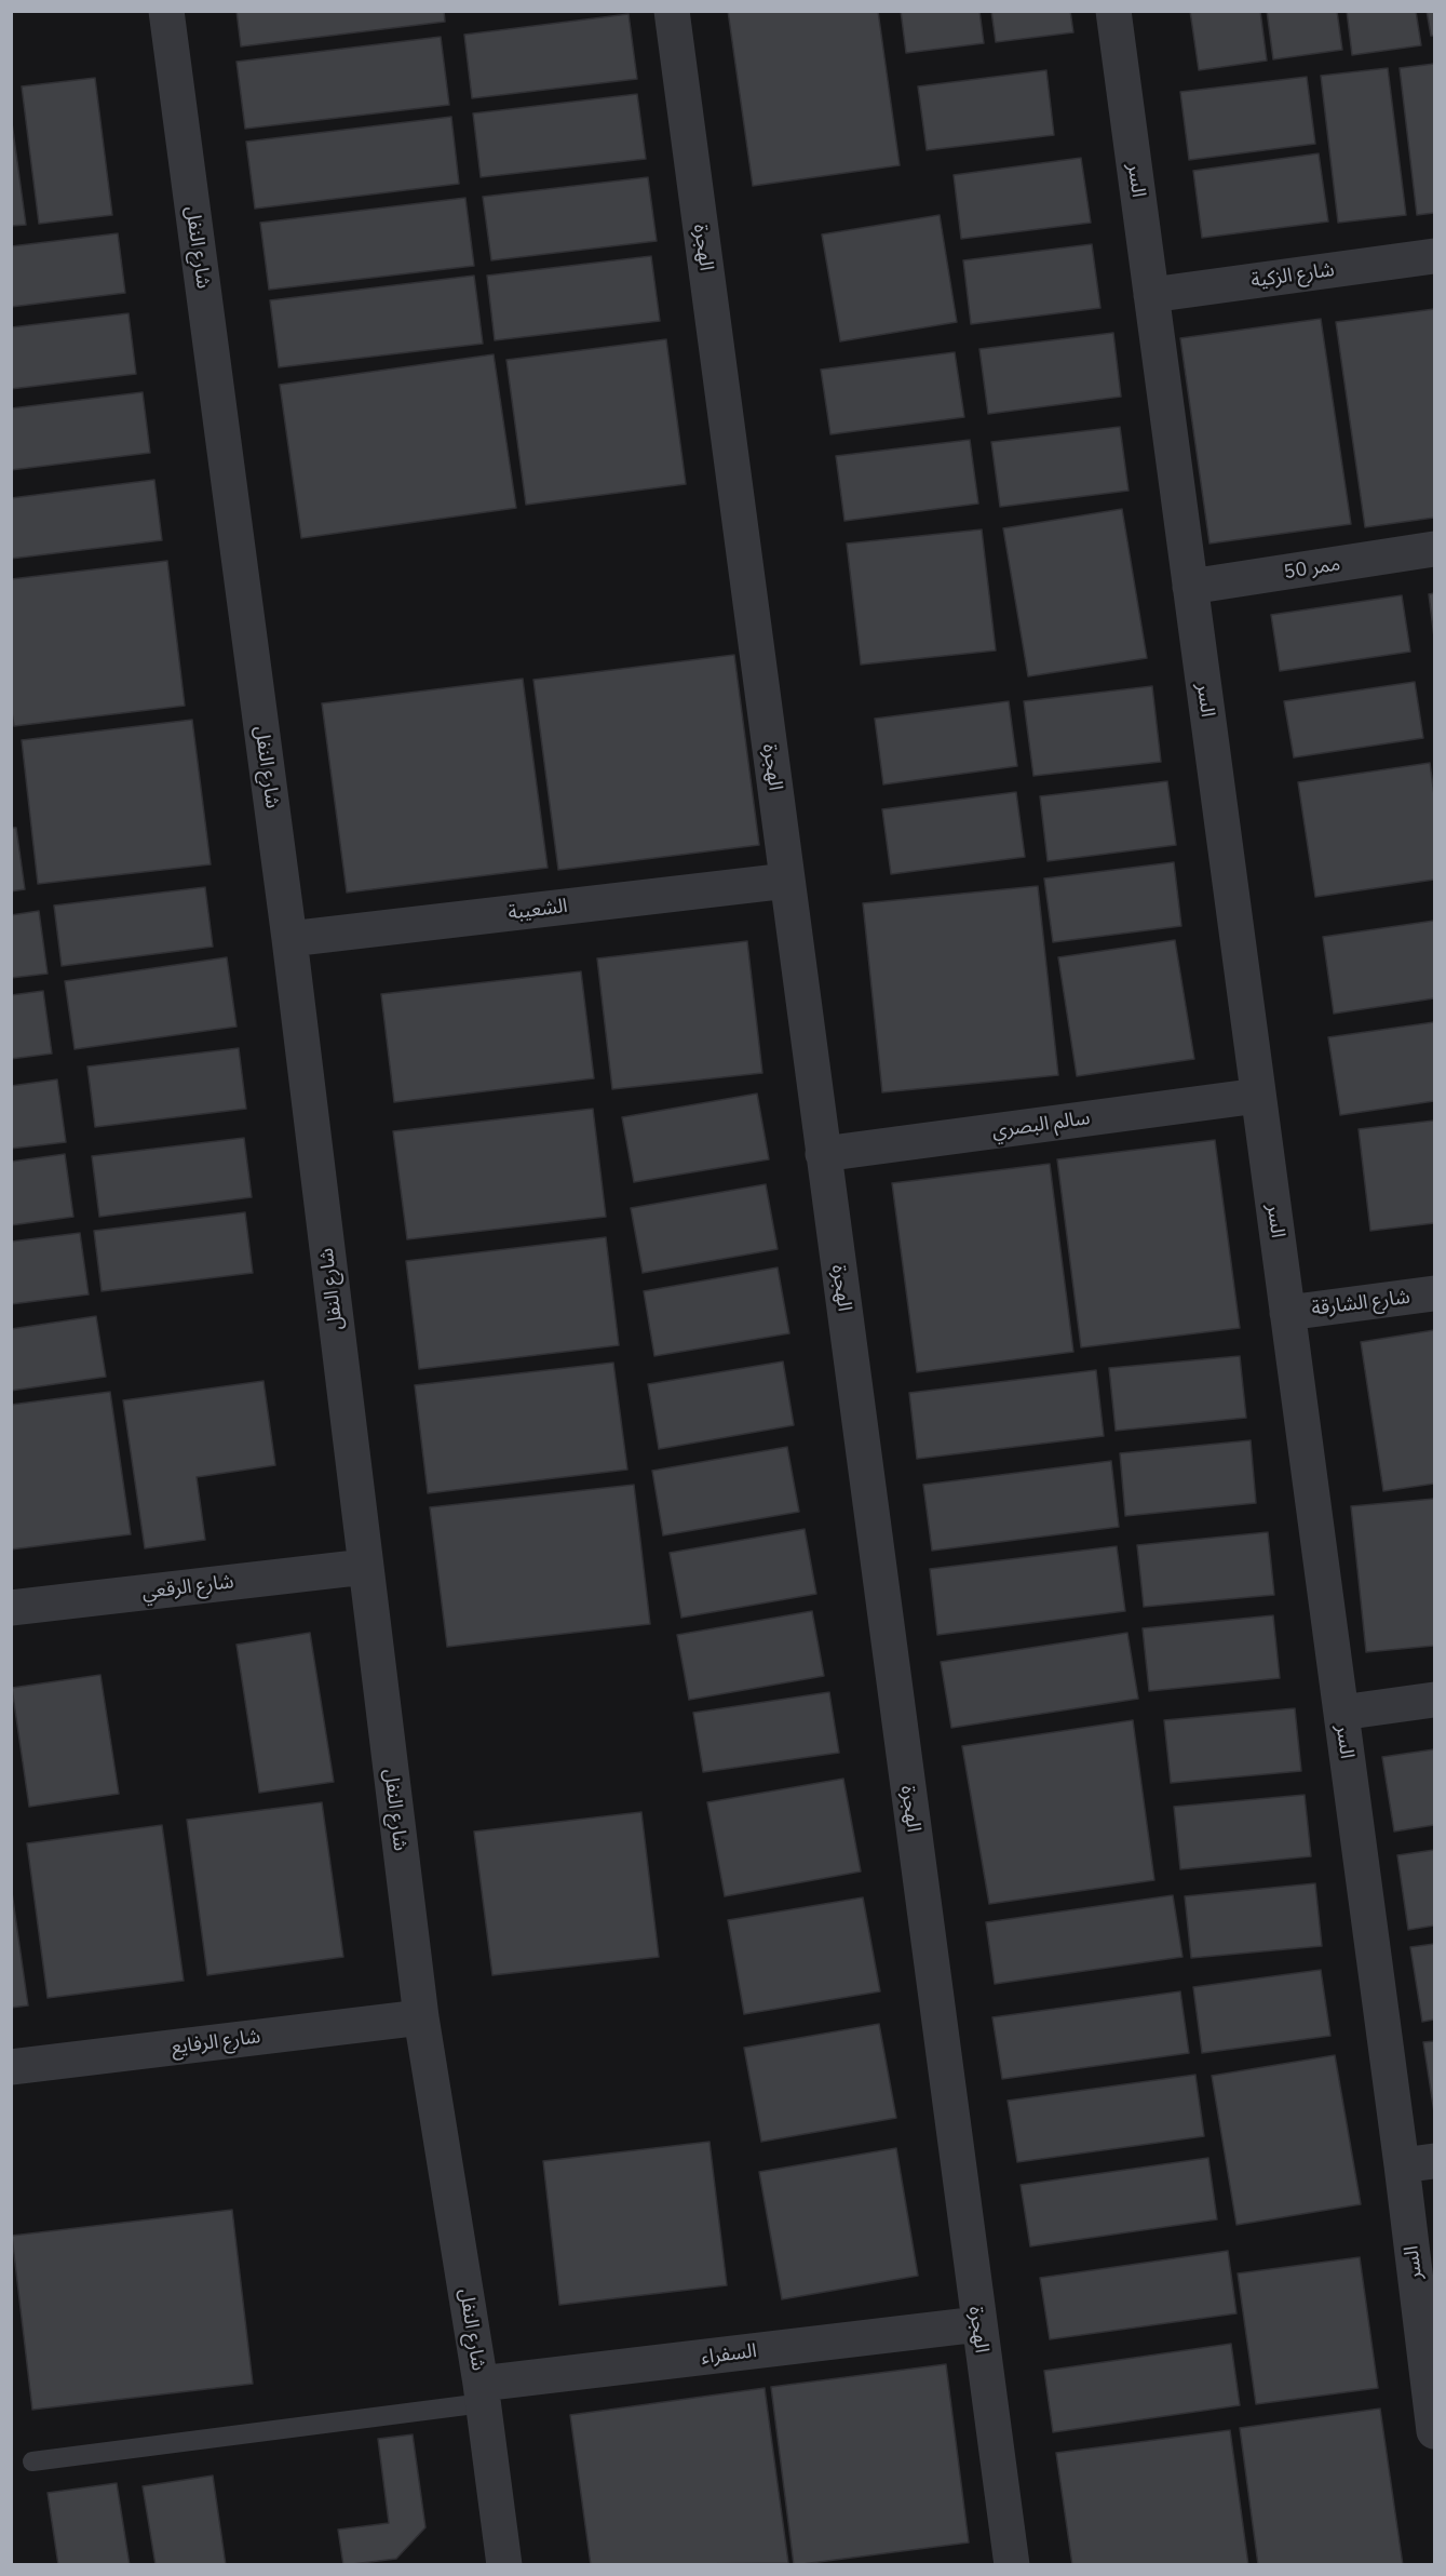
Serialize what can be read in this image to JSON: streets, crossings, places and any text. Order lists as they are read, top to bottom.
{
  "streets": {
    "street": [
      "السر",
      "شارع النفل",
      "الهجرة",
      "شارع الزكية",
      "ممر 50",
      "الشعيبة",
      "سالم البصري",
      "شارع الشارقة",
      "شارع الرقعي",
      "شارع الرفايع",
      "السفراء"
    ]
  },
  "crossings": [
    ["السر", "شارع الزكية"],
    ["السر", "ممر 50"],
    ["السر", "سالم البصري"],
    ["السر", "شارع الشارقة"],
    ["شارع النفل", "الشعيبة"],
    ["شارع النفل", "شارع الرقعي"],
    ["شارع النفل", "شارع الرفايع"],
    ["شارع النفل", "السفراء"],
    ["الهجرة", "الشعيبة"],
    ["الهجرة", "سالم البصري"],
    ["الهجرة", "السفراء"]
  ]
}
